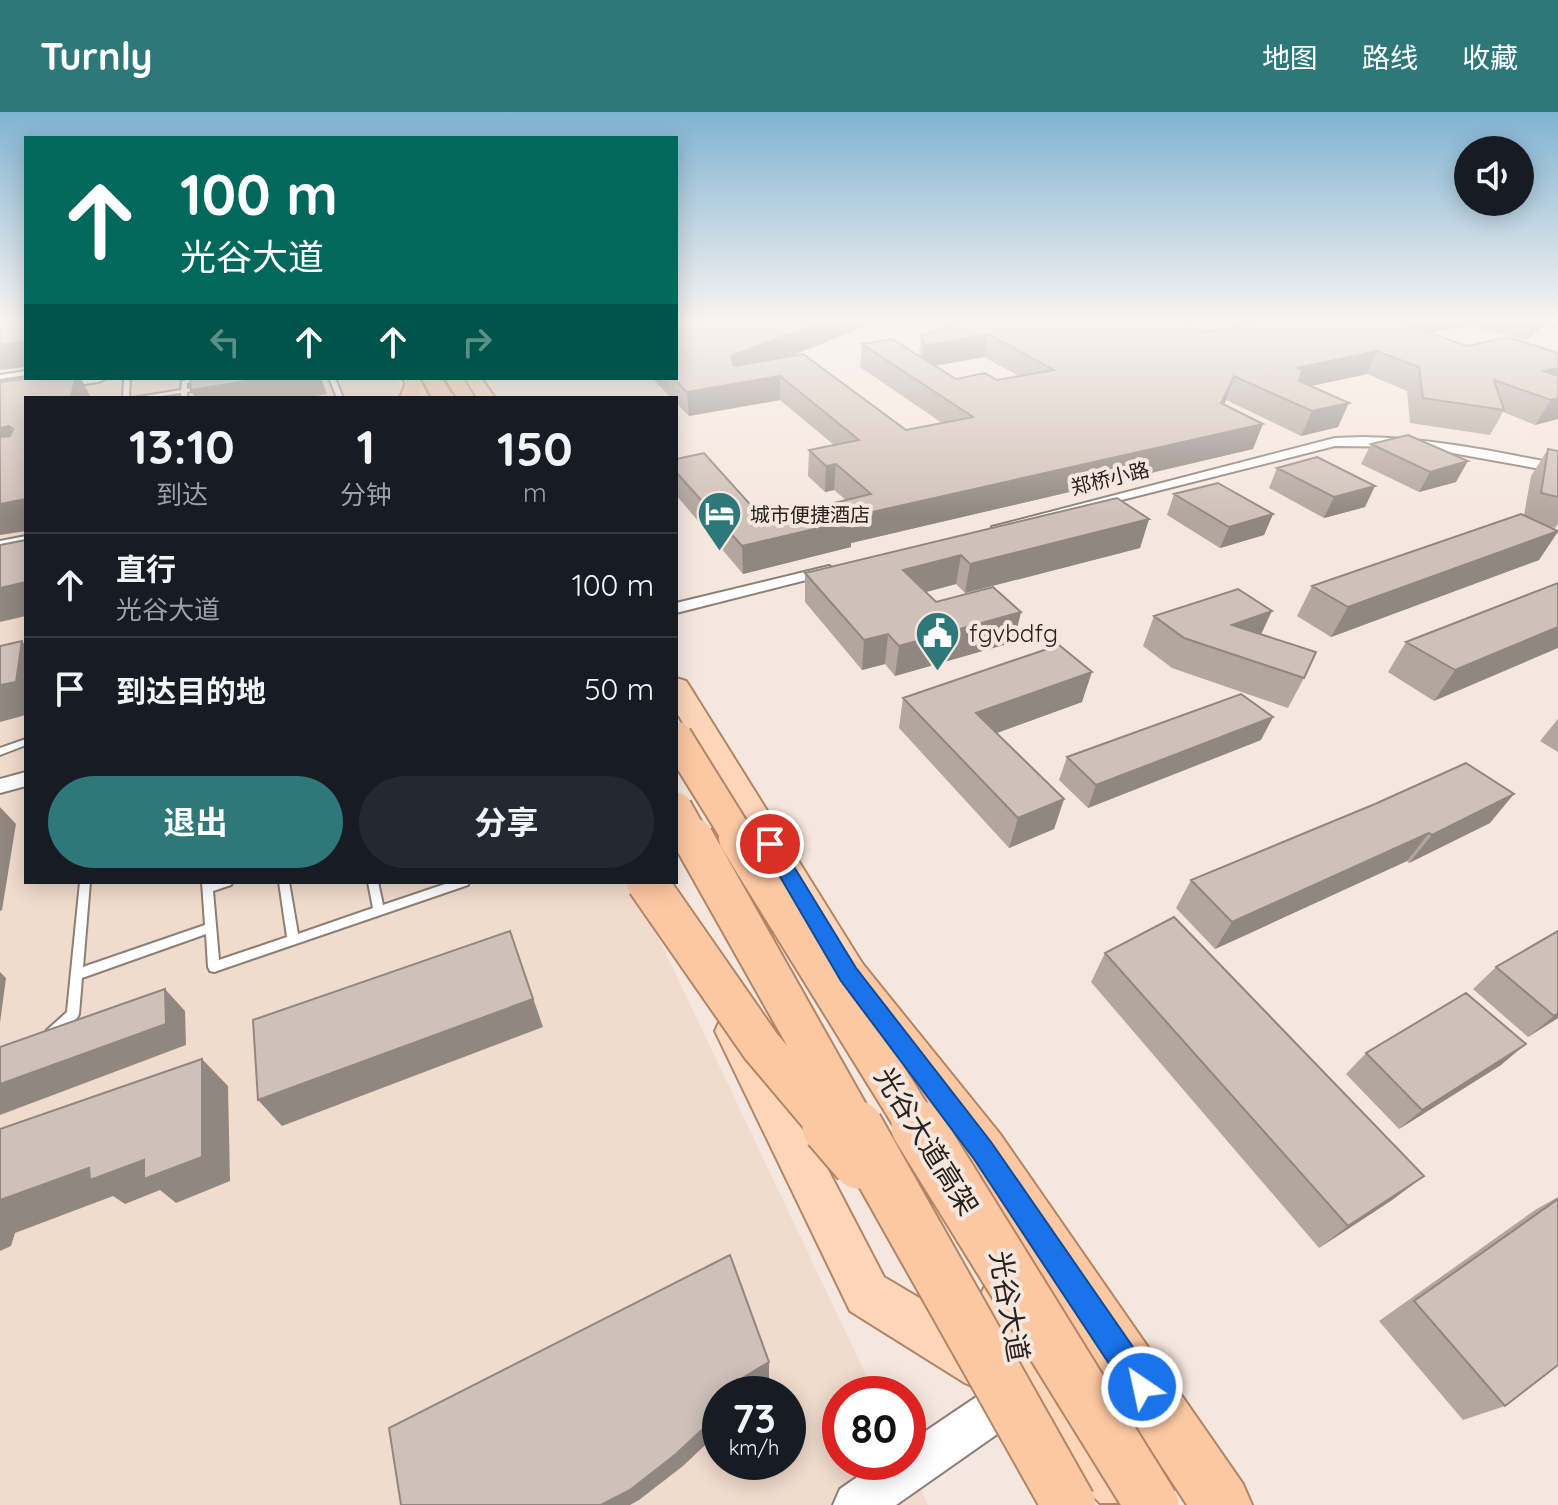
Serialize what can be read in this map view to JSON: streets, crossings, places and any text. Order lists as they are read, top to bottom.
{
  "streets": {
    "highway": ["光谷大道高架"],
    "main road": ["光谷大道"],
    "street": ["郑桥小路"]
  },
  "places": {
    "hotel": ["城市便捷酒店"],
    "public building": ["fgvbdfg"]
  },
  "page": {
    "header": "Turnly",
    "nav": ["地图", "路线", "收藏"],
    "turn": ["100 m", "光谷大道"],
    "eta": [
      "13:10",
      "到达",
      "1",
      "分钟",
      "150",
      "m"
    ],
    "list": [
      {
        "name": "直行",
        "note": "光谷大道",
        "value": "100 m"
      },
      {
        "name": "到达目的地",
        "value": "50 m"
      }
    ],
    "buttons": ["退出", "分享"],
    "speed": "73 km/h",
    "limit": "80"
  }
}
